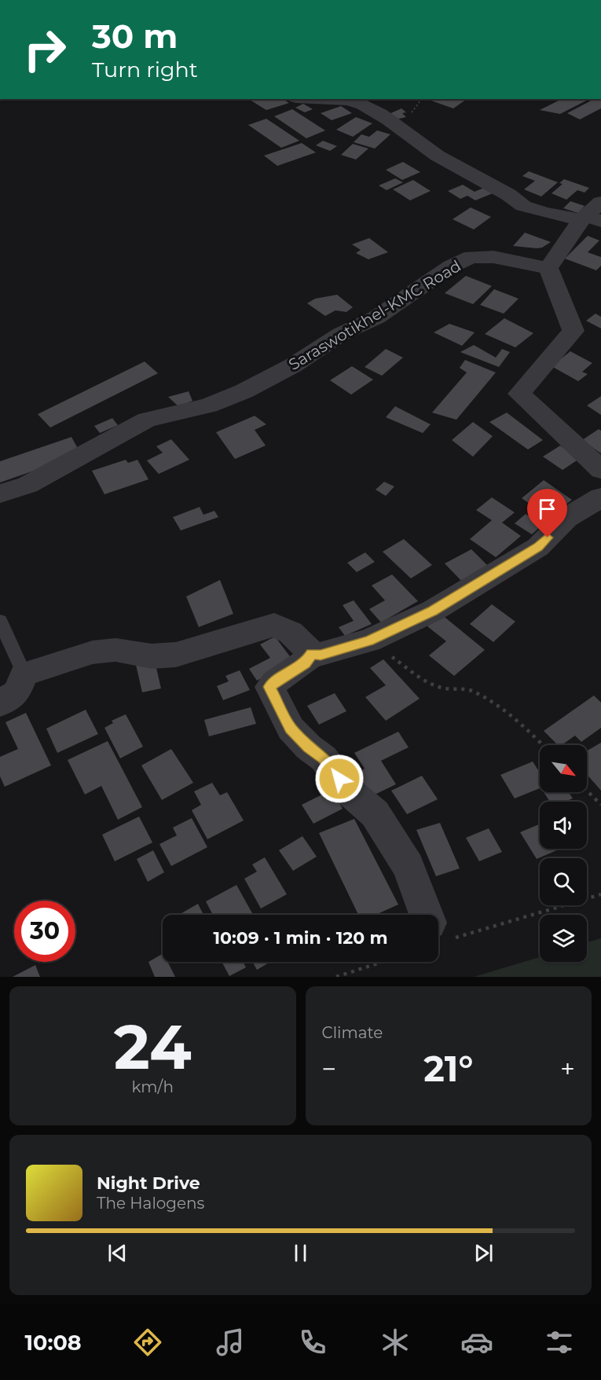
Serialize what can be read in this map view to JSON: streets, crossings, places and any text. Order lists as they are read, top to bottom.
{
  "streets": {
    "street": ["Saraswotikhel-KMC Road"]
  },
  "north": "bottom right",
  "page": {
    "turn": ["30 m", "Turn right"],
    "limit": "30",
    "trip": "10:09 · 1 min · 120 m",
    "tile": [
      ["24", "km/h"],
      "Climate"
    ],
    "heat": ["−", "21°", "+"],
    "song": ["Night Drive", "The Halogens"],
    "tabs": "10:08"
  }
}
